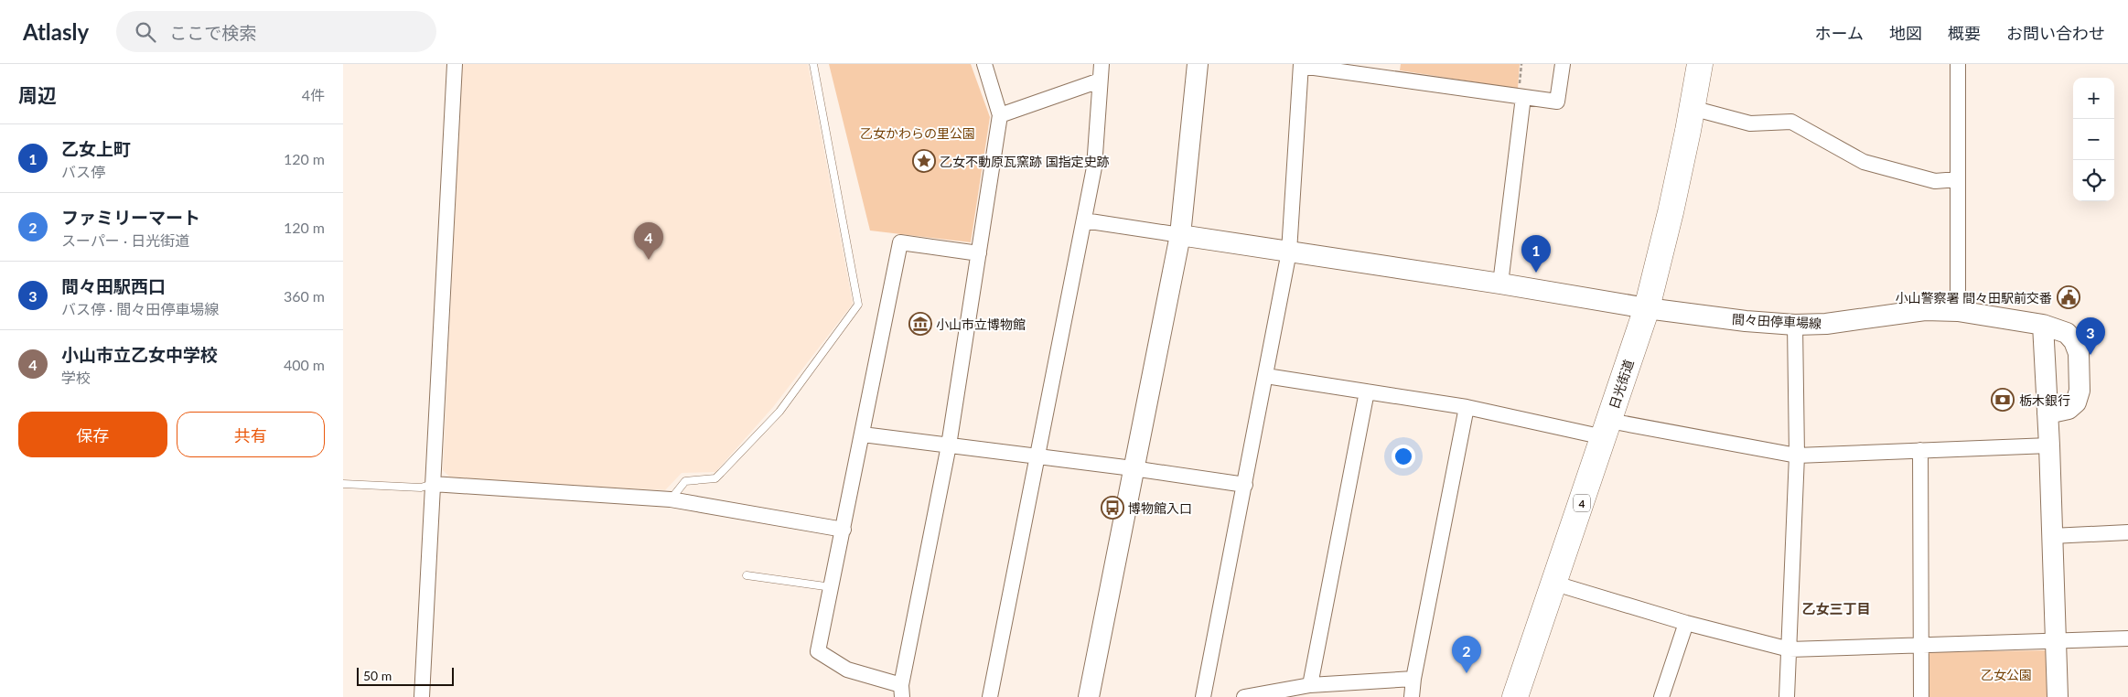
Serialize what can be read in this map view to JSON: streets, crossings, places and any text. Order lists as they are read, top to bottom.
{
  "streets": {
    "highway": ["日光街道", "4"],
    "street": ["間々田停車場線"]
  },
  "crossings": [
    ["間々田停車場線", "日光街道"]
  ],
  "districts": ["乙女三丁目"],
  "parks": ["乙女かわらの里公園", "乙女公園"],
  "places": {
    "place": ["乙女不動原瓦窯跡 国指定史跡"],
    "public building": ["小山警察署 間々田駅前交番"],
    "museum": ["小山市立博物館"],
    "bank": ["栃木銀行"],
    "bus stop": ["博物館入口"]
  },
  "scale_bar": "50 m",
  "page": {
    "header": "Atlasly",
    "search": "ここで検索",
    "nav": [
      "ホーム",
      "地図",
      "概要",
      "お問い合わせ"
    ],
    "heading": ["周辺", "4件"],
    "map_buttons": ["+", "−"],
    "list": [
      {
        "mark": "1",
        "name": "乙女上町",
        "note": "バス停",
        "value": "120 m"
      },
      {
        "mark": "2",
        "name": "ファミリーマート",
        "note": "スーパー · 日光街道",
        "value": "120 m"
      },
      {
        "mark": "3",
        "name": "間々田駅西口",
        "note": "バス停 · 間々田停車場線",
        "value": "360 m"
      },
      {
        "mark": "4",
        "name": "小山市立乙女中学校",
        "note": "学校",
        "value": "400 m"
      }
    ],
    "pins": [
      "4",
      "1",
      "3",
      "2"
    ],
    "buttons": ["保存", "共有"],
    "scale": "50 m"
  }
}
